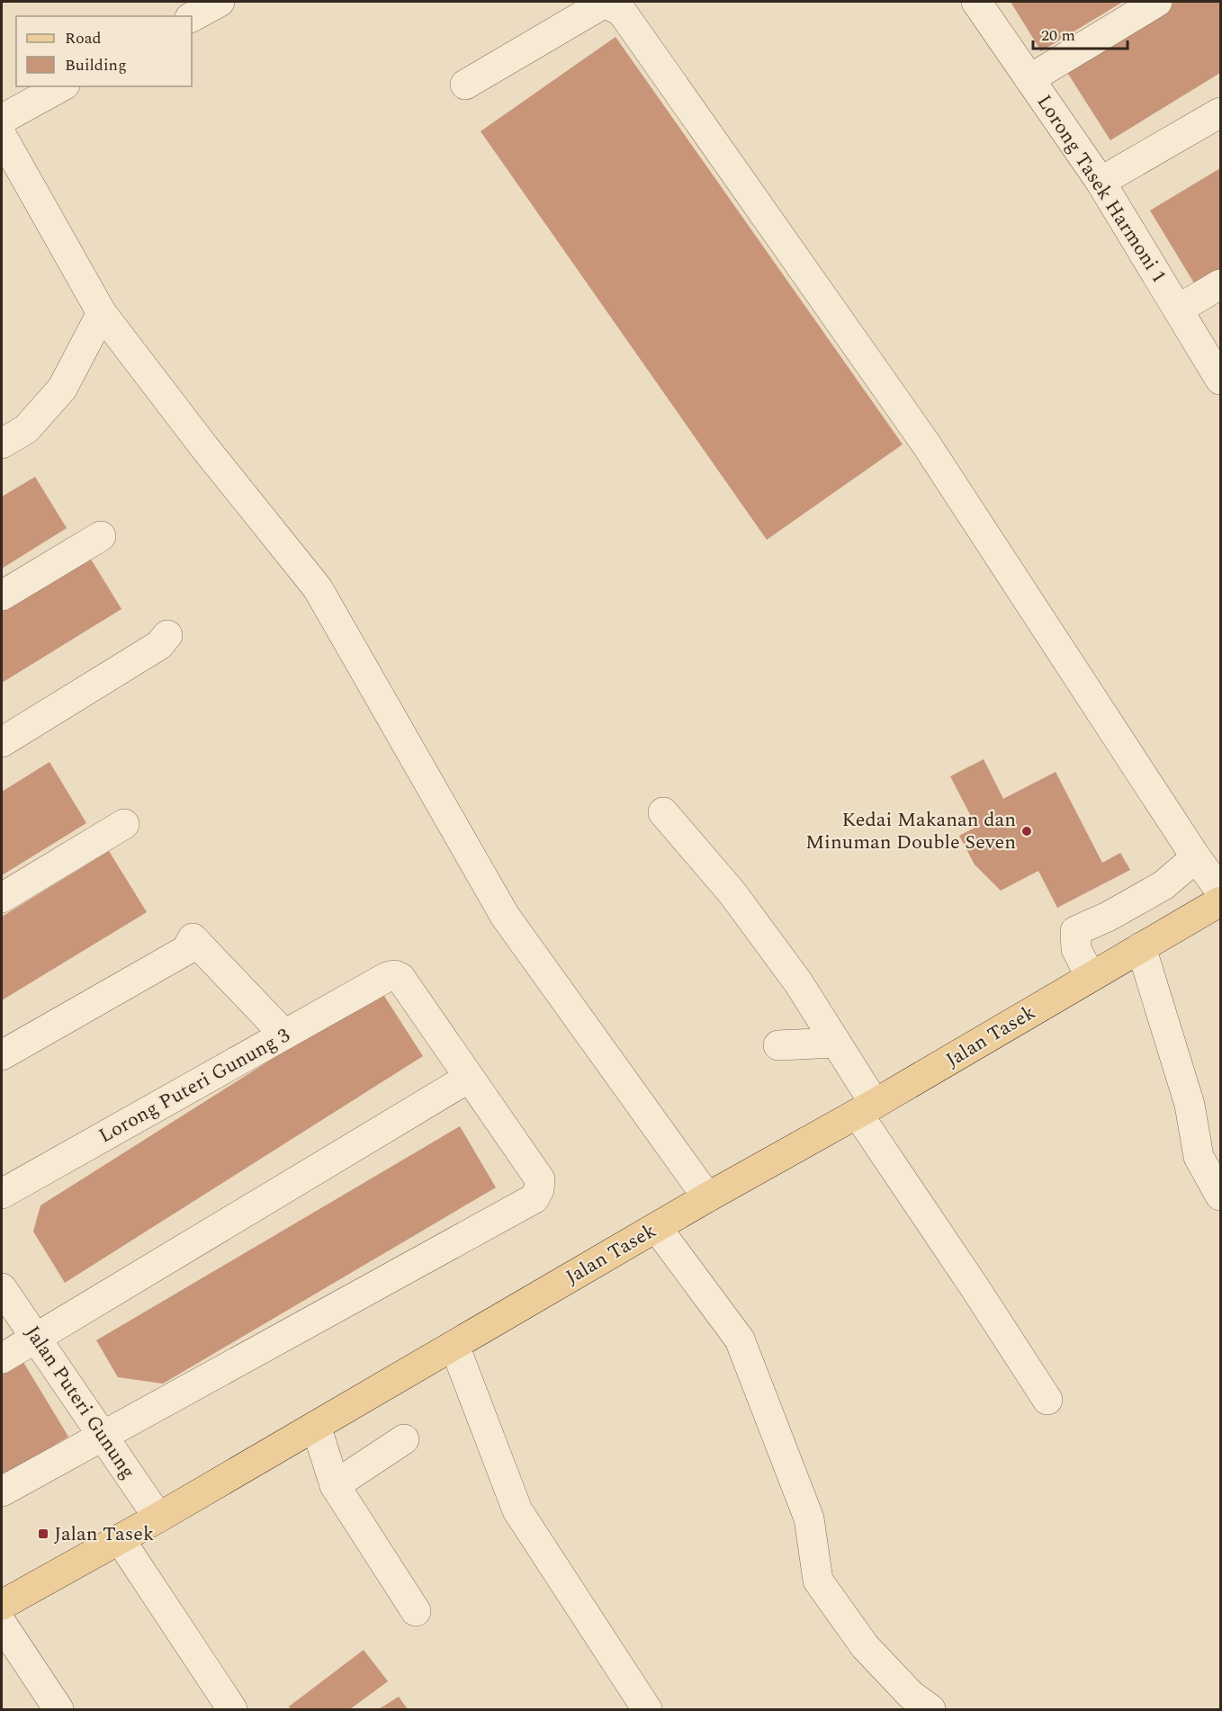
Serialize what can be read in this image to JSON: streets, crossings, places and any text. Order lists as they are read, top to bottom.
{
  "streets": {
    "main road": ["Jalan Tasek"],
    "street": ["Lorong Tasek Harmoni 1", "Lorong Puteri Gunung 3", "Jalan Puteri Gunung"]
  },
  "crossings": [
    ["Jalan Tasek", "Jalan Puteri Gunung"]
  ],
  "places": {
    "other": ["Kedai Makanan dan Minuman Double Seven"],
    "transit": ["Jalan Tasek"]
  },
  "legend": ["Road", "Building"],
  "scale_bar": "20 m"
}
